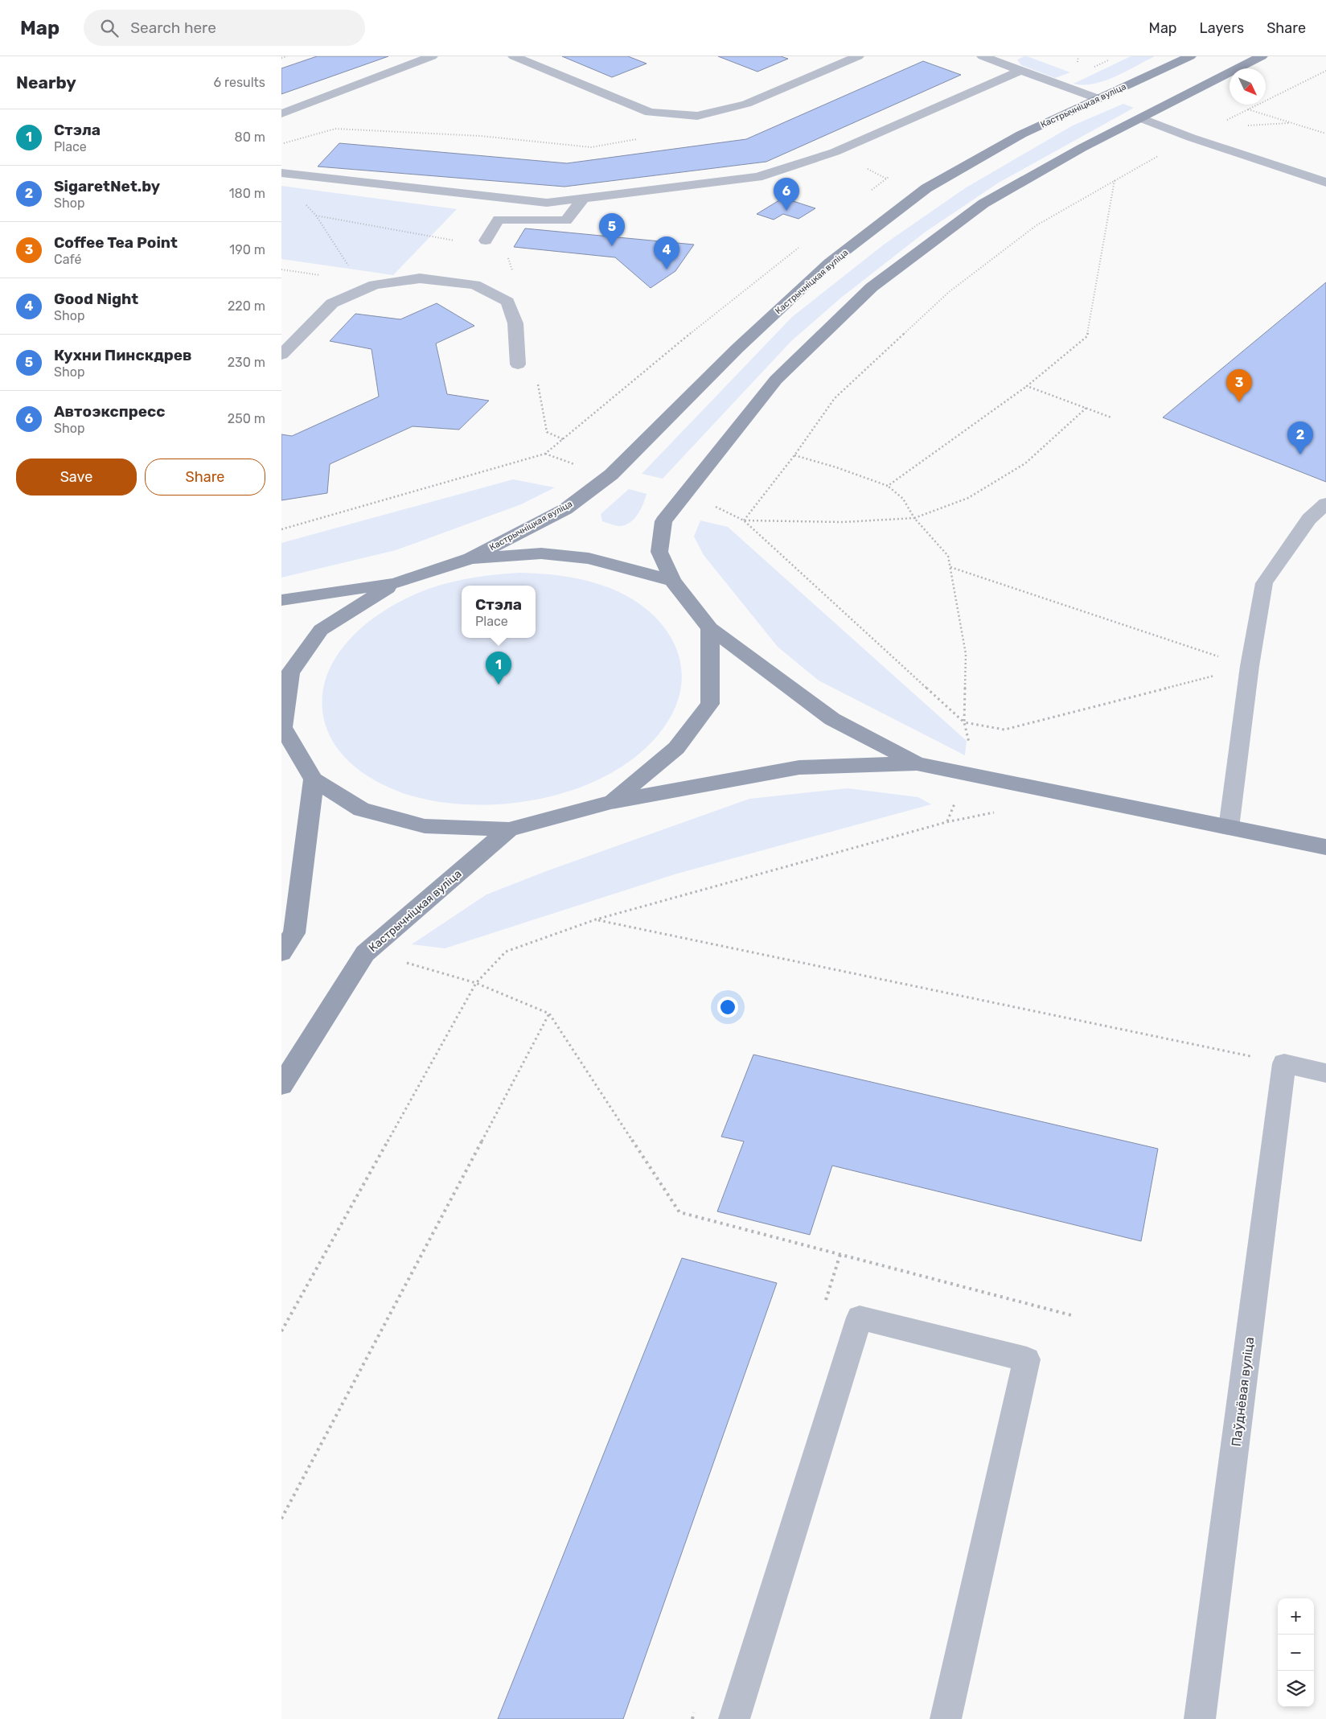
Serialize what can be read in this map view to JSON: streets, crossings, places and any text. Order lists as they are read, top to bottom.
{
  "streets": {
    "main road": ["Кастрычніцкая вуліца"],
    "street": ["Паўднёвая вуліца"]
  },
  "north": "bottom right",
  "page": {
    "header": "Map",
    "search": "Search here",
    "nav": ["Map", "Layers", "Share"],
    "heading": ["Nearby", "6 results"],
    "list": [
      {
        "mark": "1",
        "name": "Стэла",
        "note": "Place",
        "value": "80 m"
      },
      {
        "mark": "2",
        "name": "SigaretNet.by",
        "note": "Shop",
        "value": "180 m"
      },
      {
        "mark": "3",
        "name": "Coffee Tea Point",
        "note": "Café",
        "value": "190 m"
      },
      {
        "mark": "4",
        "name": "Good Night",
        "note": "Shop",
        "value": "220 m"
      },
      {
        "mark": "5",
        "name": "Кухни Пинскдрев",
        "note": "Shop",
        "value": "230 m"
      },
      {
        "mark": "6",
        "name": "Автоэкспресс",
        "note": "Shop",
        "value": "250 m"
      }
    ],
    "pins": [
      "6",
      "5",
      "4",
      "3",
      "2",
      "1"
    ],
    "buttons": ["Save", "Share"],
    "popup": ["Стэла", "Place"],
    "map_buttons": ["+", "−"]
  }
}
